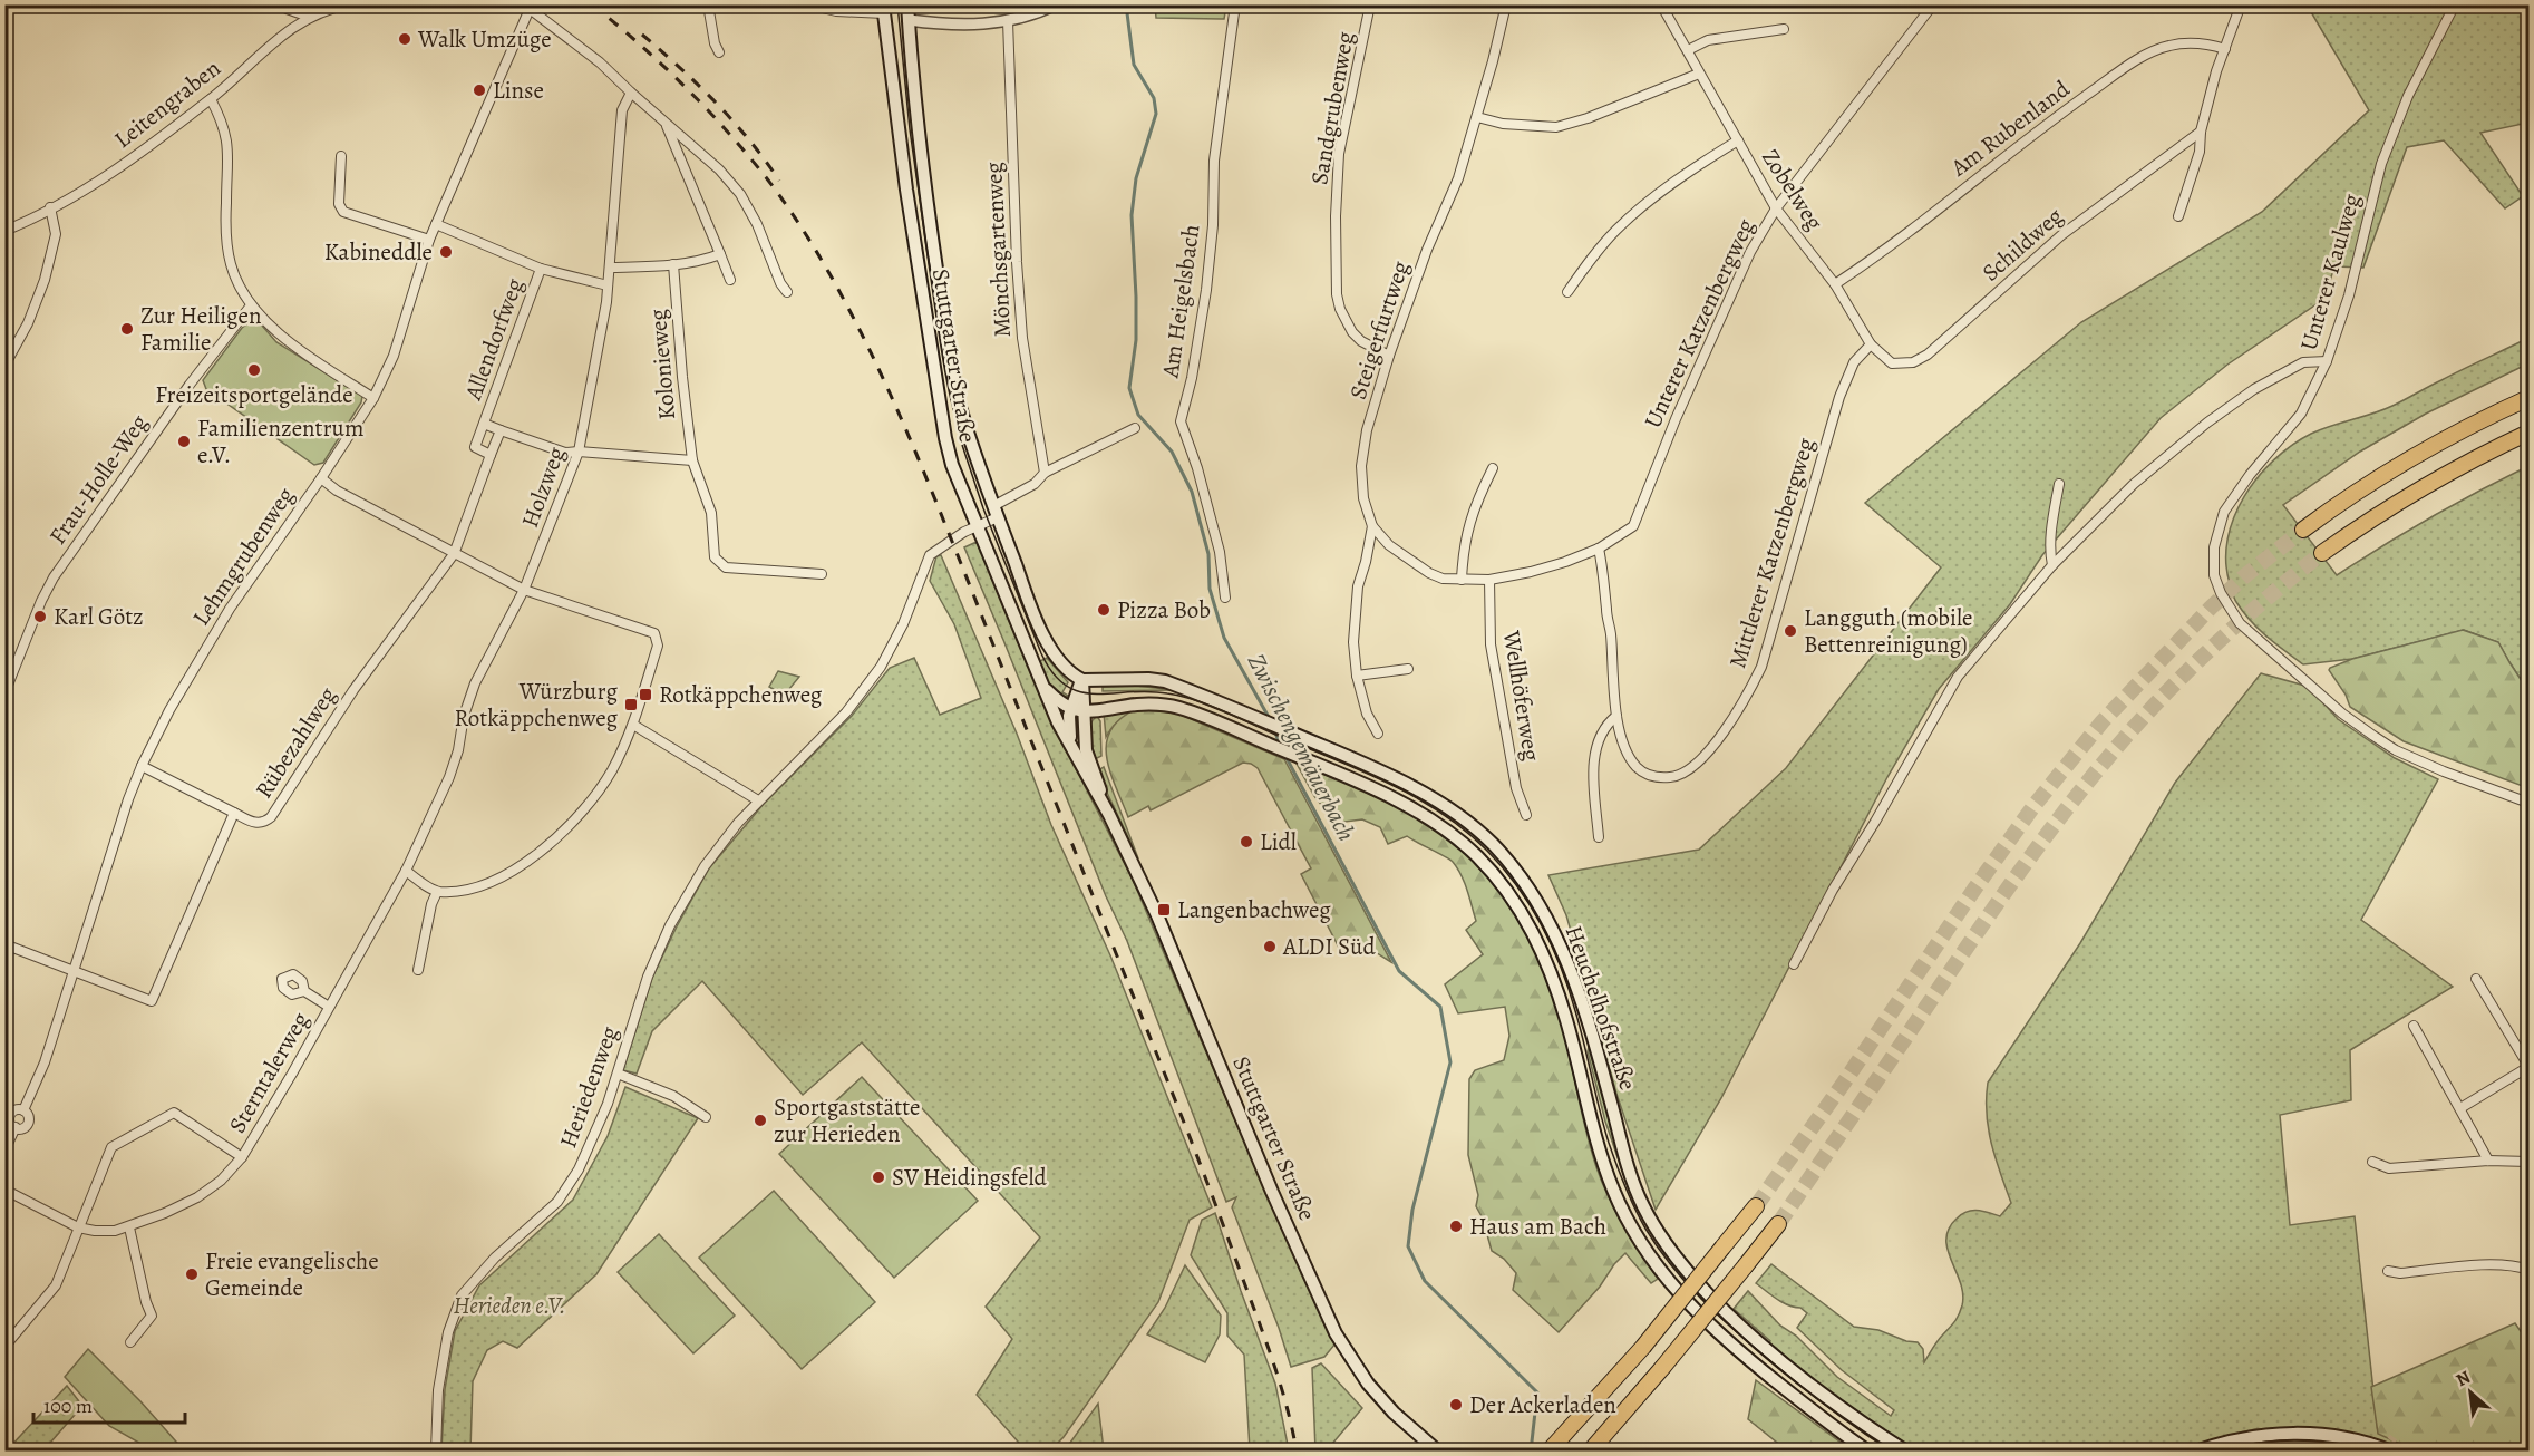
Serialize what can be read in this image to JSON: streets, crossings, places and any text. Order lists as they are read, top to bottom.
{
  "streets": {
    "main road": ["Stuttgarter Straße", "Heuchelhofstraße"],
    "street": [
      "Leitengraben",
      "Sandgrubenweg",
      "Am Rubenland",
      "Zobelweg",
      "Schildweg",
      "Mönchsgartenweg",
      "Unterer Kaulweg",
      "Am Heigelsbach",
      "Unterer Katzenbergweg",
      "Steigerfurtweg",
      "Allendorfweg",
      "Kolonieweg",
      "Frau-Holle-Weg",
      "Holzweg",
      "Mittlerer Katzenbergweg",
      "Lehmgrubenweg",
      "Wellhöferweg",
      "Rübezahlweg",
      "Sterntalerweg",
      "Heriedenweg"
    ]
  },
  "crossings": [
    ["Sandgrubenweg", "Steigerfurtweg"],
    ["Am Rubenland", "Zobelweg"],
    ["Zobelweg", "Schildweg"],
    ["Zobelweg", "Unterer Katzenbergweg"],
    ["Zobelweg", "Mittlerer Katzenbergweg"],
    ["Schildweg", "Mittlerer Katzenbergweg"],
    ["Unterer Katzenbergweg", "Steigerfurtweg"],
    ["Unterer Katzenbergweg", "Mittlerer Katzenbergweg"],
    ["Unterer Katzenbergweg", "Wellhöferweg"],
    ["Allendorfweg", "Holzweg"],
    ["Allendorfweg", "Lehmgrubenweg"],
    ["Allendorfweg", "Rübezahlweg"],
    ["Stuttgarter Straße", "Heuchelhofstraße"],
    ["Stuttgarter Straße", "Heriedenweg"],
    ["Holzweg", "Sterntalerweg"],
    ["Lehmgrubenweg", "Rübezahlweg"]
  ],
  "water": ["Zwischengemäuerbach"],
  "parks": ["Herieden e.V."],
  "places": {
    "other": [
      "Walk Umzüge",
      "Linse",
      "Kabineddle",
      "Zur Heiligen Familie",
      "Freizeitsportgelände",
      "Familienzentrum e.V.",
      "Pizza Bob",
      "Karl Götz",
      "Langguth (mobile Bettenreinigung)",
      "Lidl",
      "ALDI Süd",
      "Sportgaststätte zur Herieden",
      "SV Heidingsfeld",
      "Haus am Bach",
      "Freie evangelische Gemeinde",
      "Der Ackerladen"
    ],
    "transit": ["Rotkäppchenweg", "Würzburg Rotkäppchenweg", "Langenbachweg"]
  },
  "scale_bar": "100 m",
  "north": "top left"
}
